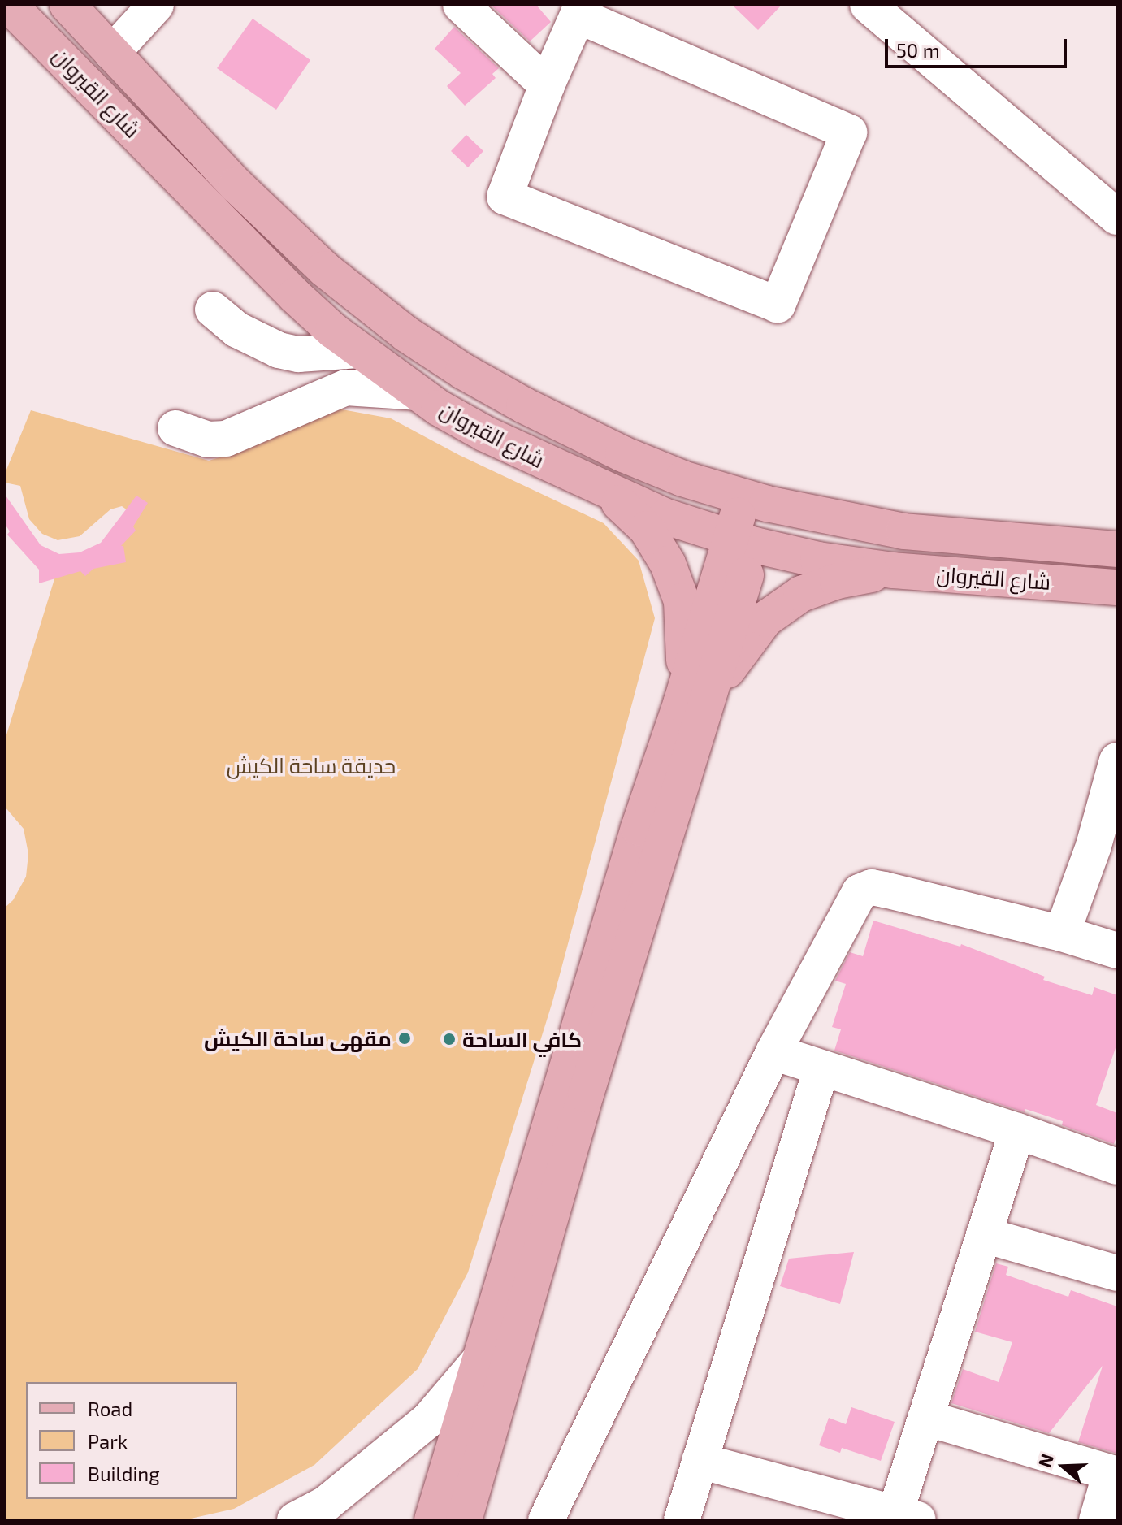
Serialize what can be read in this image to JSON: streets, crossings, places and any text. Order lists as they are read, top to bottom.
{
  "streets": {
    "main road": ["شارع القيروان"]
  },
  "parks": ["حديقة ساحة الكيش"],
  "places": ["مقهى ساحة الكيش", "كافي الساحة"],
  "legend": ["Road", "Park", "Building"],
  "scale_bar": "50 m",
  "north": "left"
}
